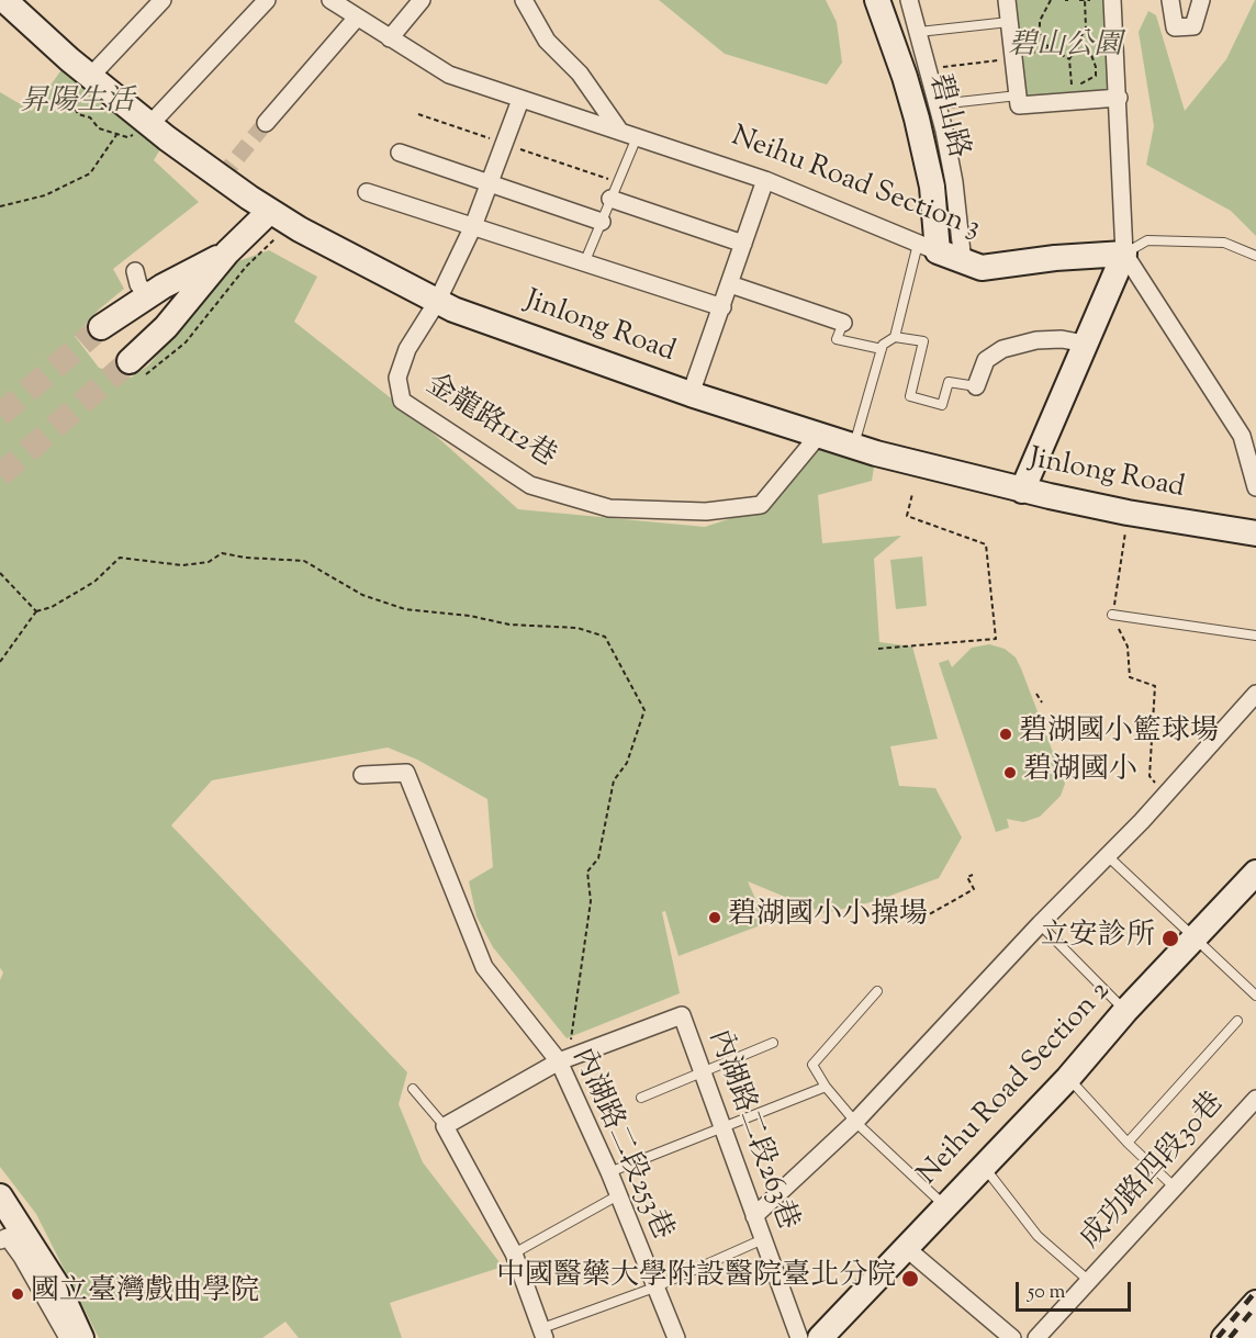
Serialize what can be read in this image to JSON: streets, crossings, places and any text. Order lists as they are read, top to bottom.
{
  "streets": {
    "street": [
      "碧山路",
      "Neihu Road Section 3",
      "Jinlong Road",
      "金龍路112巷",
      "Neihu Road Section 2",
      "內湖路二段263巷",
      "內湖路二段253巷",
      "成功路四段30巷"
    ]
  },
  "crossings": [
    ["碧山路", "Neihu Road Section 3"],
    ["Neihu Road Section 3", "金龍路112巷"],
    ["Jinlong Road", "金龍路112巷"],
    ["內湖路二段263巷", "內湖路二段253巷"]
  ],
  "parks": ["碧山公園", "昇陽生活"],
  "places": [
    "碧湖國小籃球場",
    "碧湖國小",
    "碧湖國小小操場",
    "立安診所",
    "中國醫藥大學附設醫院臺北分院",
    "國立臺灣戲曲學院"
  ],
  "scale_bar": "50 m"
}
